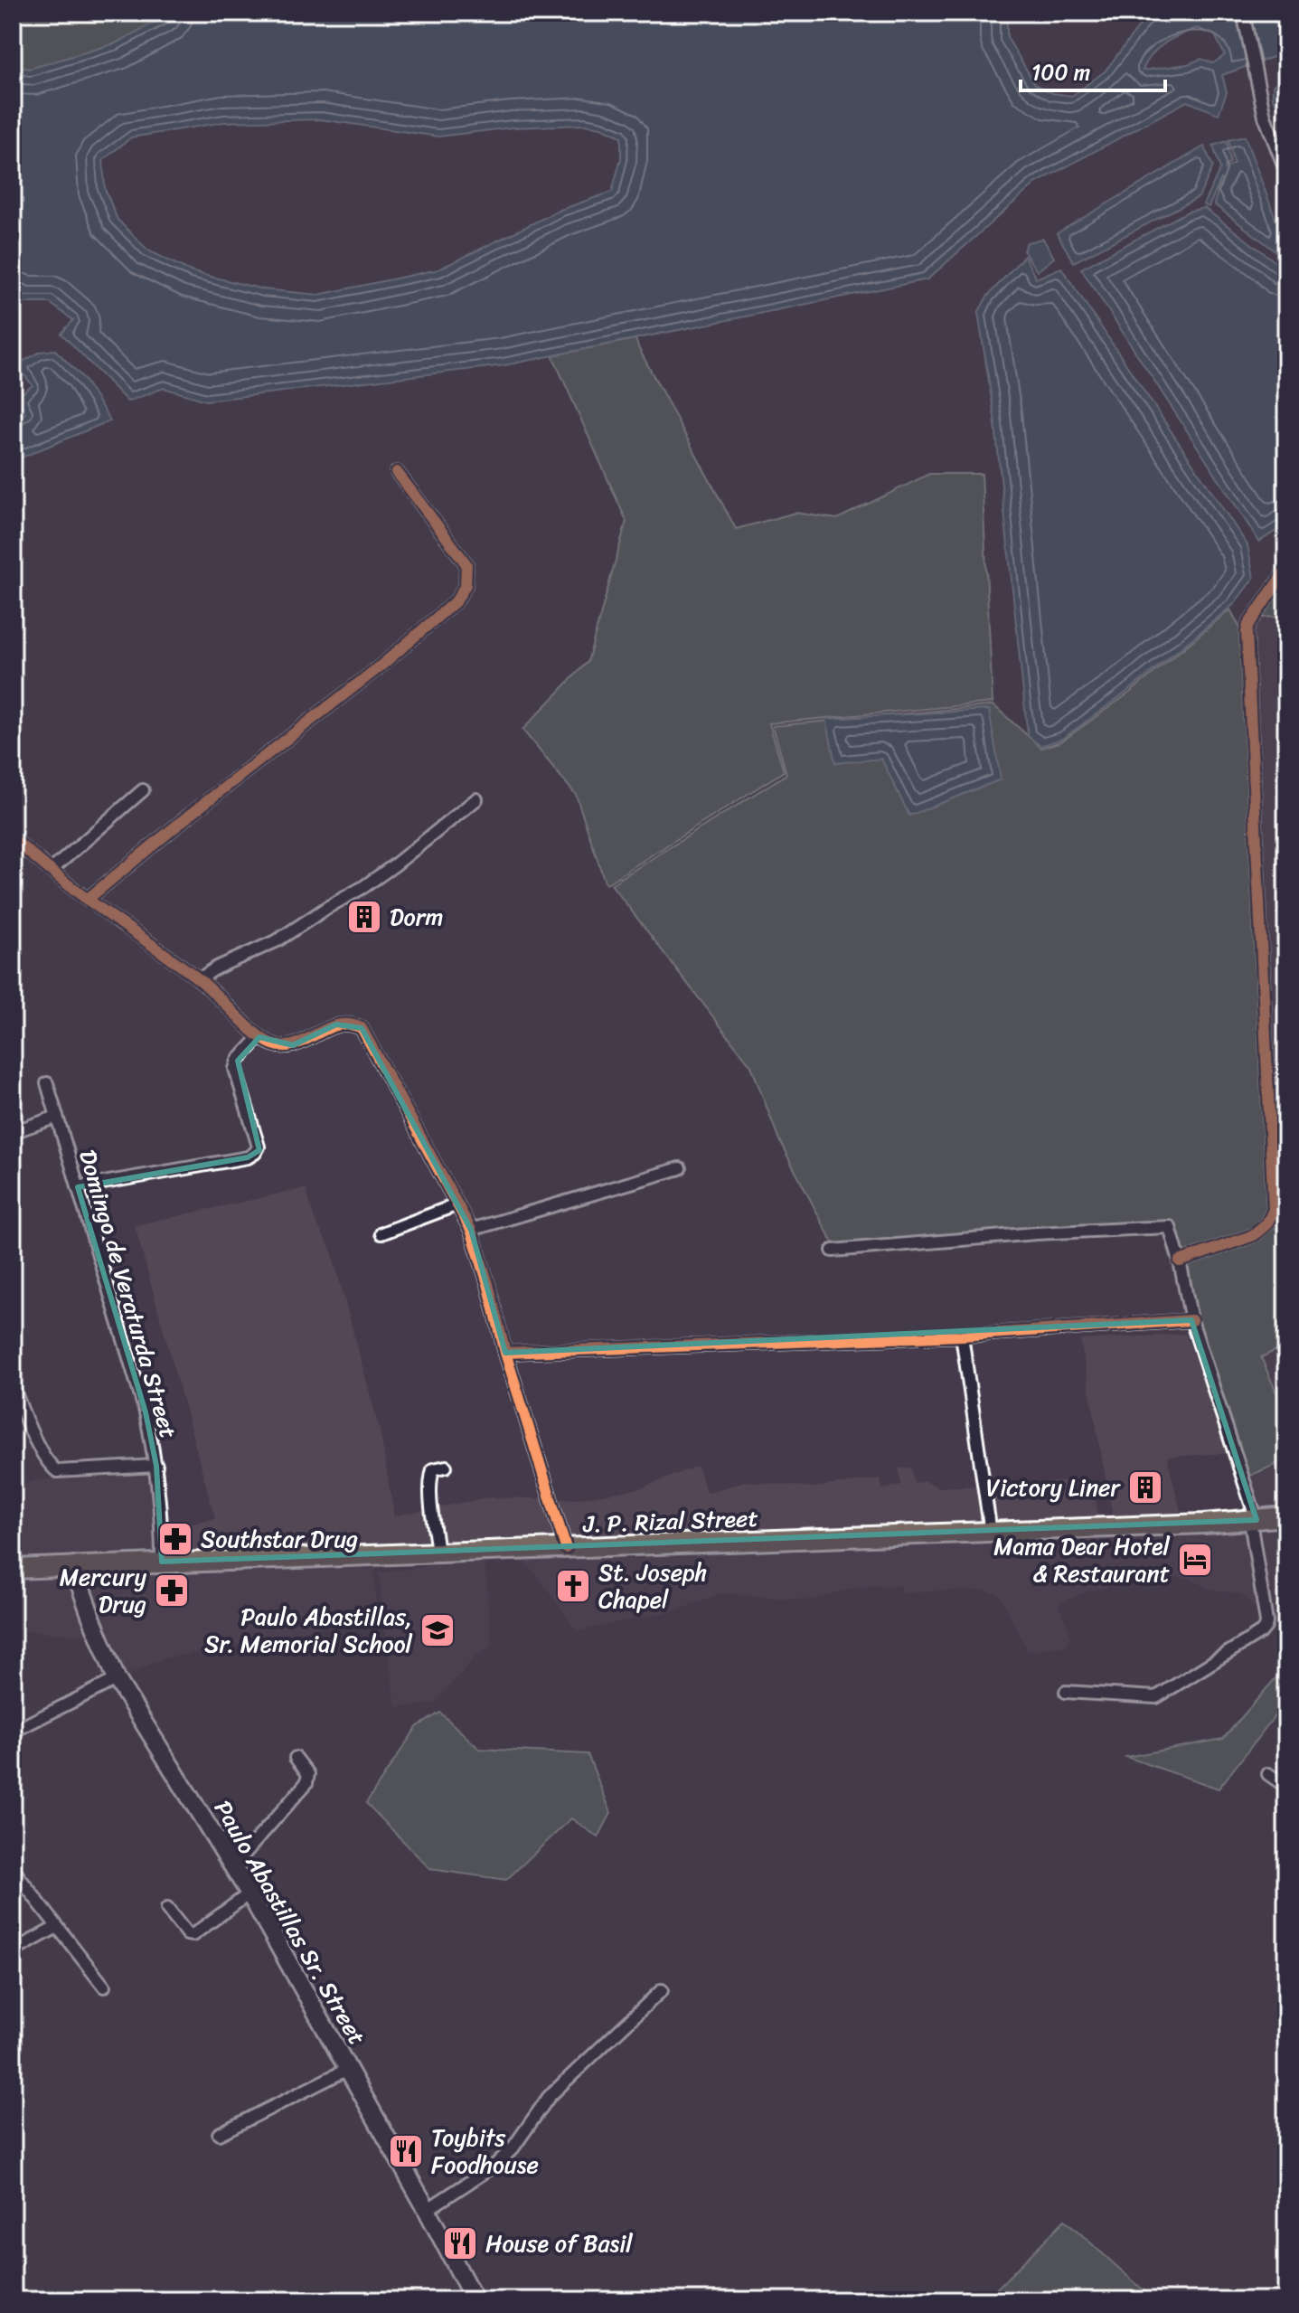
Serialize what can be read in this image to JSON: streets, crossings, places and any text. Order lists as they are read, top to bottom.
{
  "streets": {
    "main road": ["J. P. Rizal Street", "Paulo Abastillas Sr. Street"],
    "street": ["Domingo de Veraturda Street"]
  },
  "crossings": [
    ["Domingo de Veraturda Street", "J. P. Rizal Street"],
    ["J. P. Rizal Street", "Paulo Abastillas Sr. Street"]
  ],
  "places": {
    "building": ["Dorm", "Victory Liner"],
    "pharmacy": ["Southstar Drug", "Mercury Drug"],
    "hotel": ["Mama Dear Hotel & Restaurant"],
    "church": ["St. Joseph Chapel"],
    "school or university": ["Paulo Abastillas, Sr. Memorial School"],
    "restaurant": ["Toybits Foodhouse", "House of Basil"]
  },
  "scale_bar": "100 m"
}
